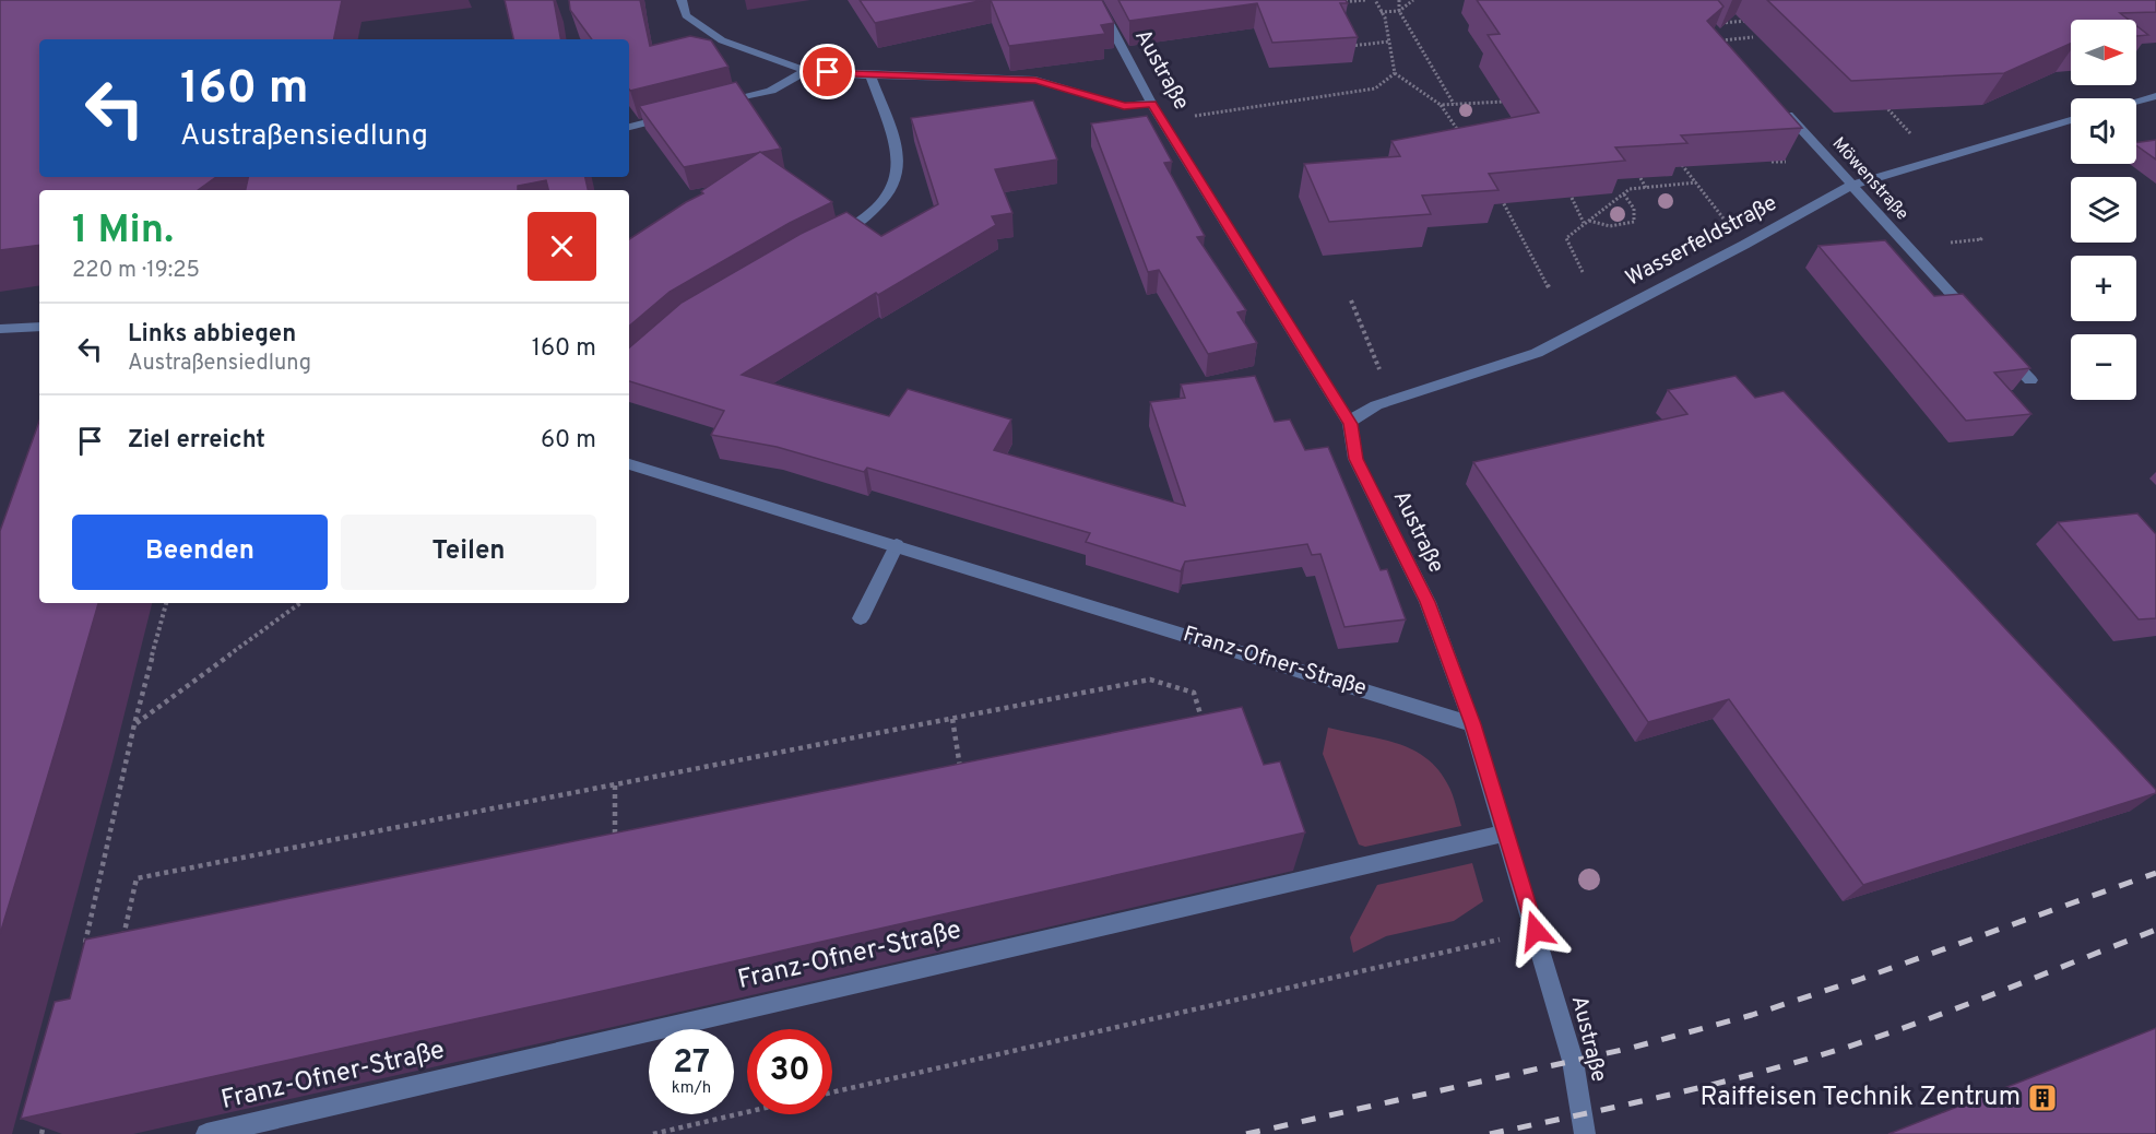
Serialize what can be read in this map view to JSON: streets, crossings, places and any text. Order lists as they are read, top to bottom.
{
  "streets": {
    "street": [
      "Austraße",
      "Möwenstraße",
      "Wasserfeldstraße",
      "Franz-Ofner-Straße"
    ]
  },
  "crossings": [
    ["Austraße", "Wasserfeldstraße"],
    ["Austraße", "Franz-Ofner-Straße"],
    ["Möwenstraße", "Wasserfeldstraße"]
  ],
  "places": {
    "building": ["Raiffeisen Technik Zentrum"]
  },
  "north": "right",
  "page": {
    "map_buttons": ["+", "−"],
    "turn": ["160 m", "Austraßensiedlung"],
    "heading": ["1 Min.", "220 m · 19:25"],
    "list": [
      {
        "name": "Links abbiegen",
        "note": "Austraßensiedlung",
        "value": "160 m"
      },
      {
        "name": "Ziel erreicht",
        "value": "60 m"
      }
    ],
    "buttons": ["Beenden", "Teilen"],
    "speed": "27 km/h",
    "limit": "30"
  }
}
